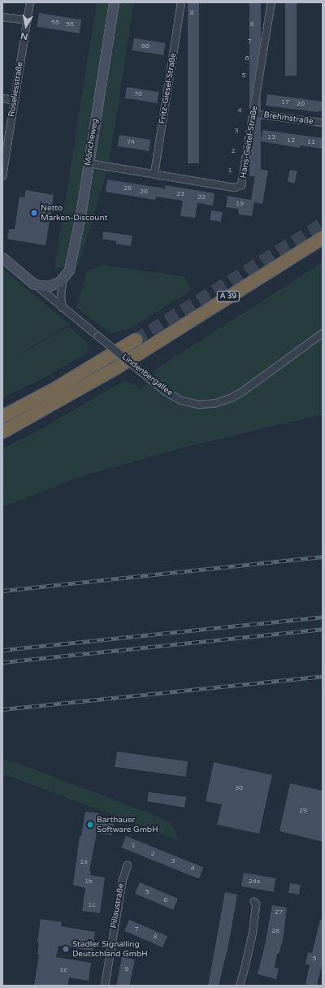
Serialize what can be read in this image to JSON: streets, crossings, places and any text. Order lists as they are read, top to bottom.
{
  "streets": {
    "highway": ["A 39"],
    "main road": ["Möncheweg"],
    "street": [
      "Fritz-Giesel-Straße",
      "Roseliesstraße",
      "Brehmstraße",
      "Hans-Geitel-Straße",
      "Lindenbergallee",
      "Pillaustraße"
    ]
  },
  "crossings": [
    ["Fritz-Giesel-Straße", "Hans-Geitel-Straße"],
    ["Brehmstraße", "Hans-Geitel-Straße"],
    ["Möncheweg", "Hans-Geitel-Straße"]
  ],
  "places": ["Netto Marken-Discount", "Barthauer Software GmbH", "Stadler Signalling Deutschland GmbH"],
  "house_numbers": [
    "8",
    "55",
    "56",
    "8",
    "7",
    "66",
    "6",
    "5",
    "70",
    "17",
    "20",
    "4",
    "3",
    "13",
    "12",
    "74",
    "11",
    "2",
    "1",
    "28",
    "26",
    "23",
    "22",
    "19",
    "30",
    "29",
    "1",
    "2",
    "3",
    "1a",
    "4",
    "1b",
    "24a",
    "5",
    "6",
    "1c",
    "27",
    "7",
    "28",
    "8",
    "5",
    "9",
    "1e"
  ],
  "north": "bottom"
}
